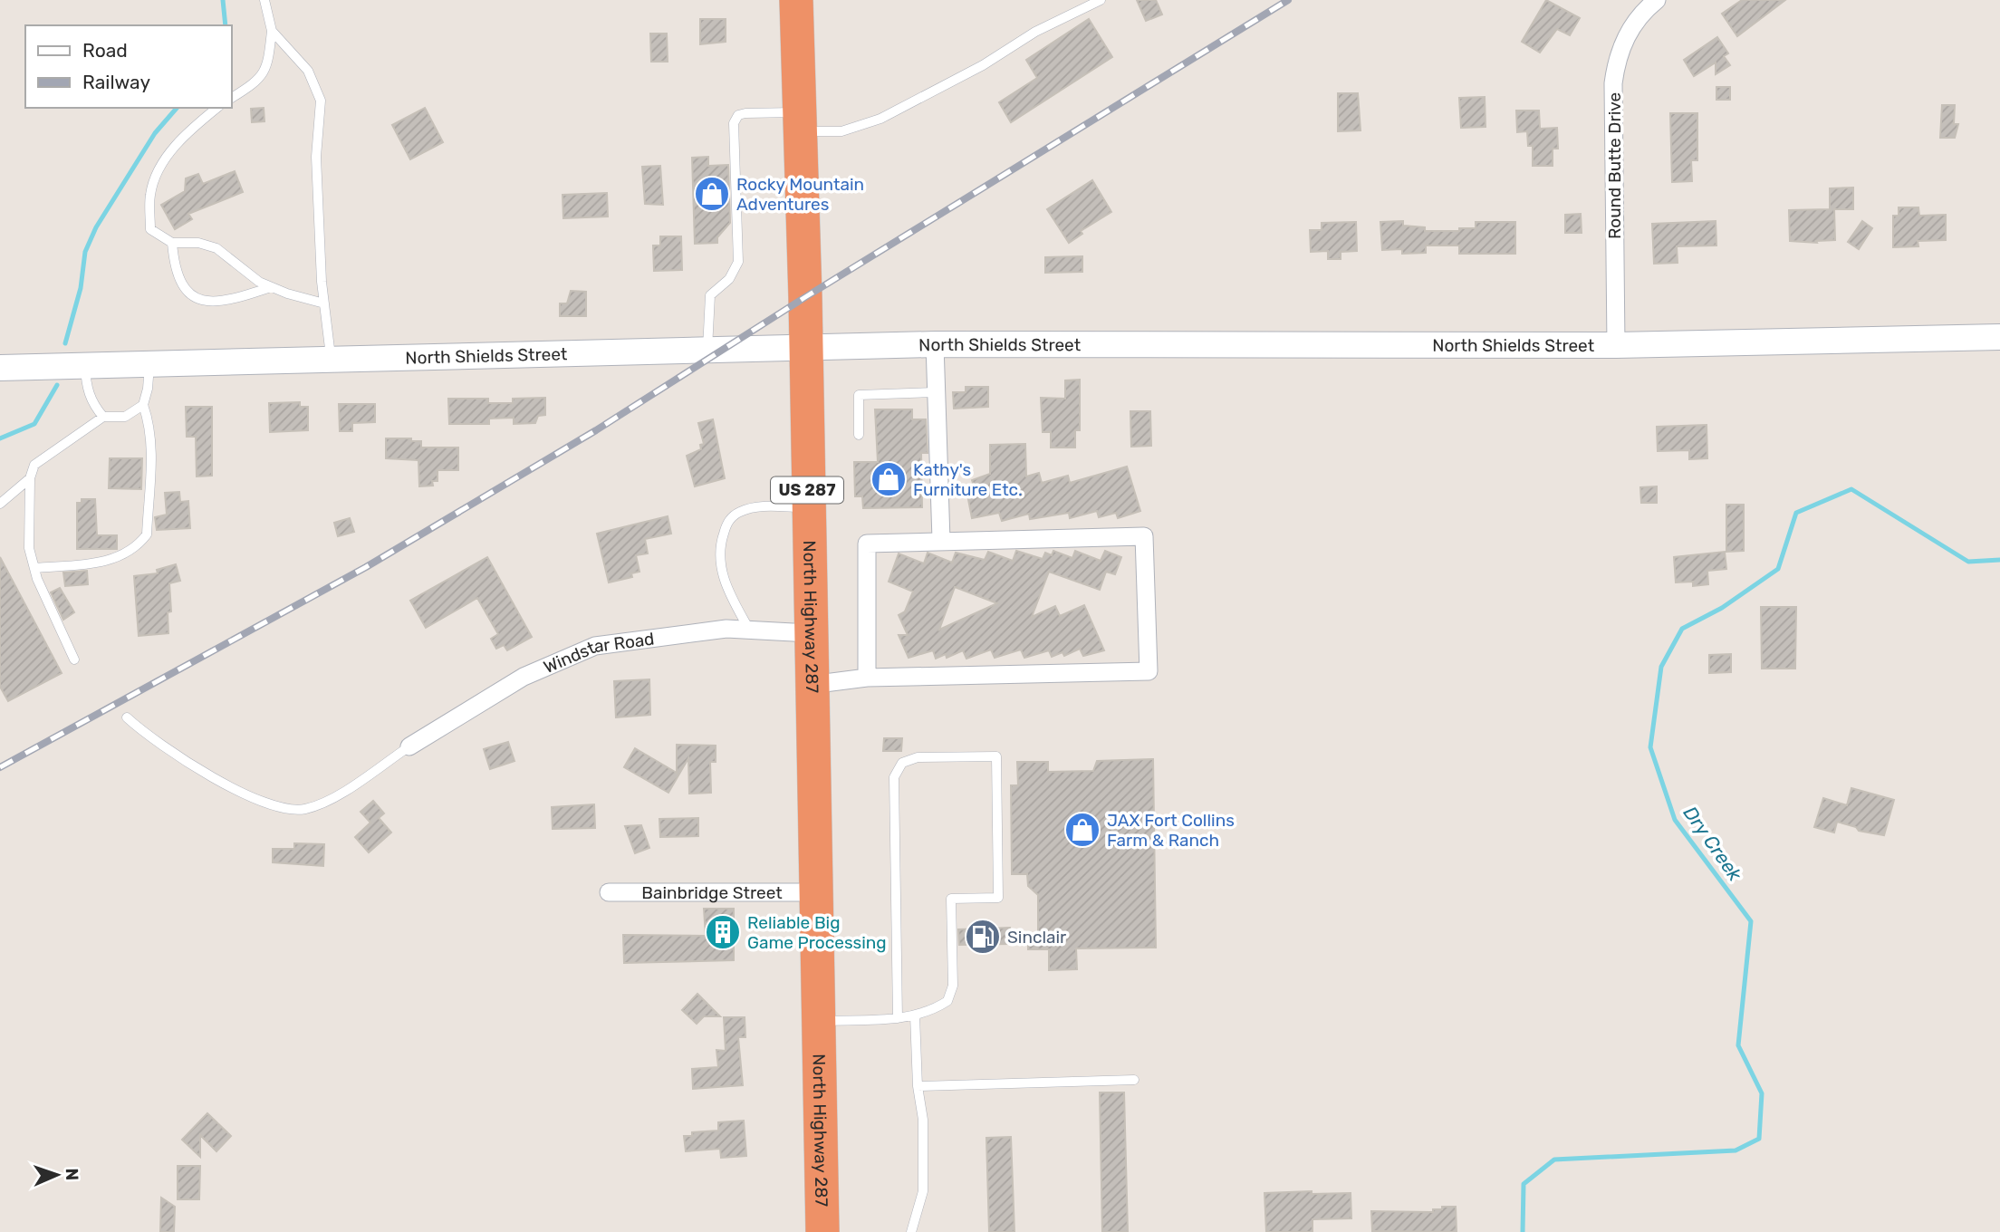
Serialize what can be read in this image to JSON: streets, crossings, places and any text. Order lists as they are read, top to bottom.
{
  "streets": {
    "highway": ["US 287", "North Highway 287"],
    "street": [
      "Round Butte Drive",
      "North Shields Street",
      "Windstar Road",
      "Bainbridge Street"
    ]
  },
  "crossings": [
    ["Round Butte Drive", "North Shields Street"],
    ["North Shields Street", "North Highway 287"],
    ["North Highway 287", "Windstar Road"],
    ["North Highway 287", "Bainbridge Street"]
  ],
  "water": ["Dry Creek"],
  "places": {
    "shop": ["Rocky Mountain Adventures", "Kathy's Furniture Etc.", "JAX Fort Collins Farm & Ranch"],
    "building": ["Reliable Big Game Processing"],
    "fuel station": ["Sinclair"]
  },
  "legend": ["Road", "Railway"],
  "north": "right"
}
